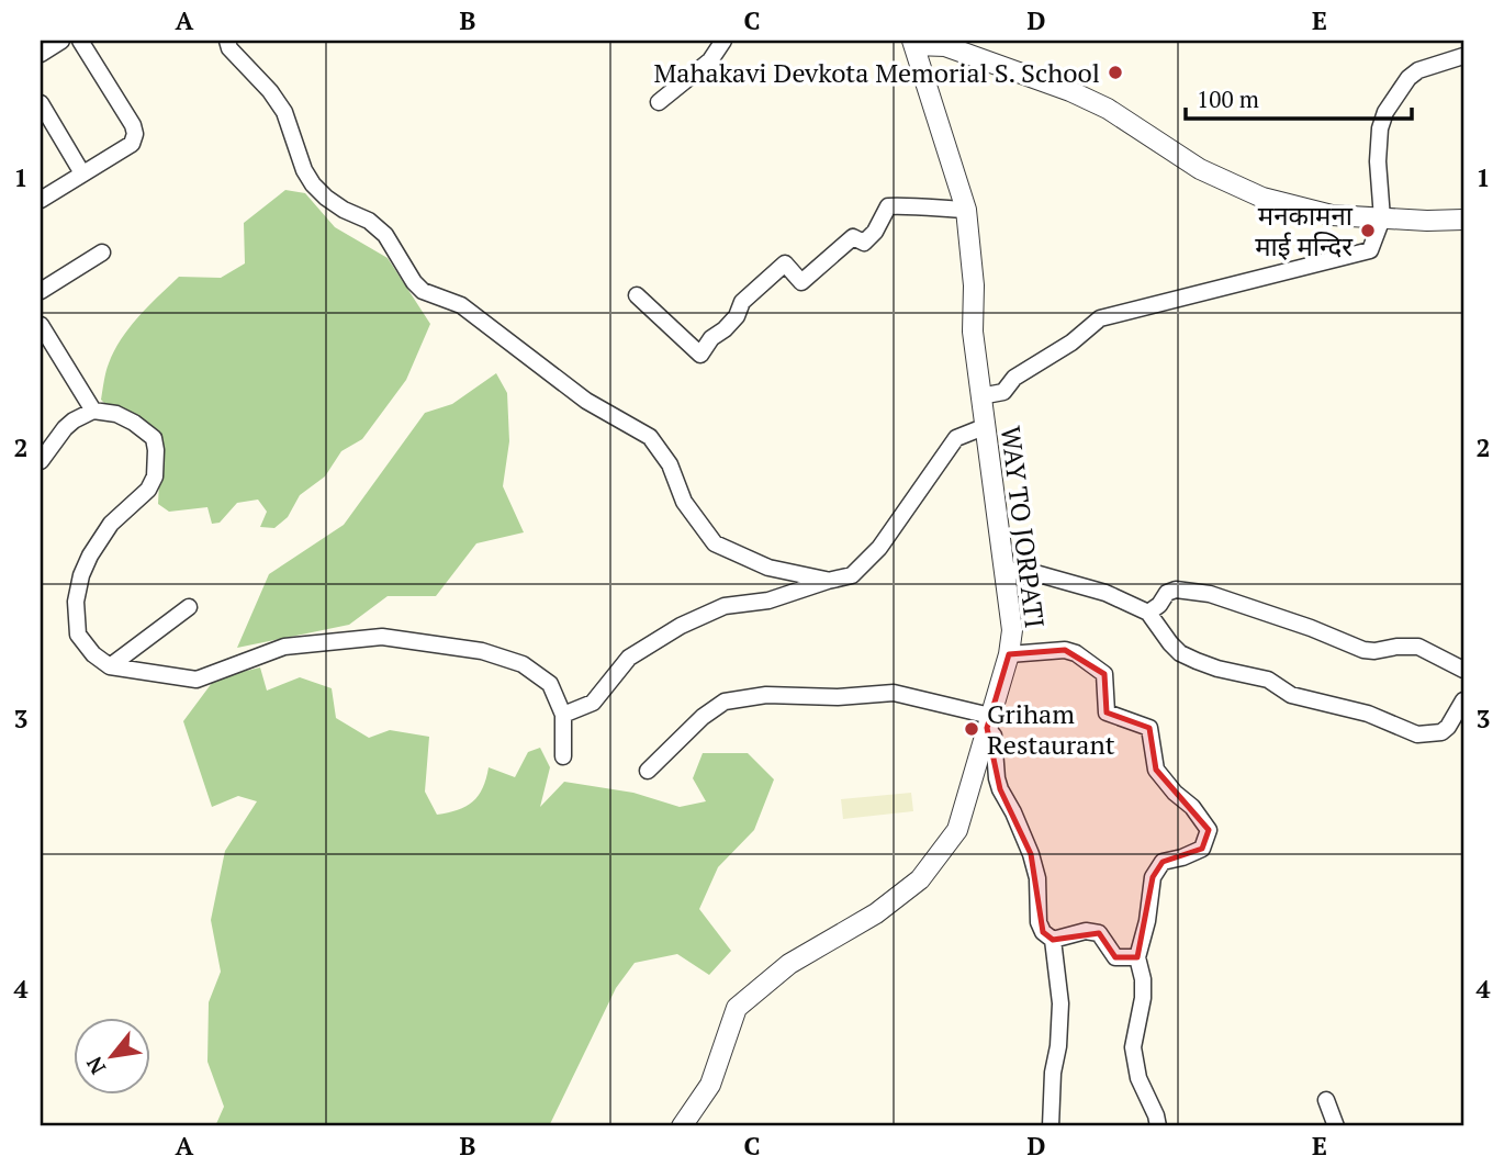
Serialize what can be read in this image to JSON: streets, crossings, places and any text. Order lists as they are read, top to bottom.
{
  "streets": {
    "street": ["WAY TO JORPATI"]
  },
  "places": ["Mahakavi Devkota Memorial S. School", "मनकामना माई मन्दिर", "Griham Restaurant"],
  "scale_bar": "100 m",
  "north": "bottom left",
  "grid": {
    "columns": [
      "A",
      "B",
      "C",
      "D",
      "E"
    ],
    "rows": [
      "1",
      "2",
      "3",
      "4"
    ]
  }
}
